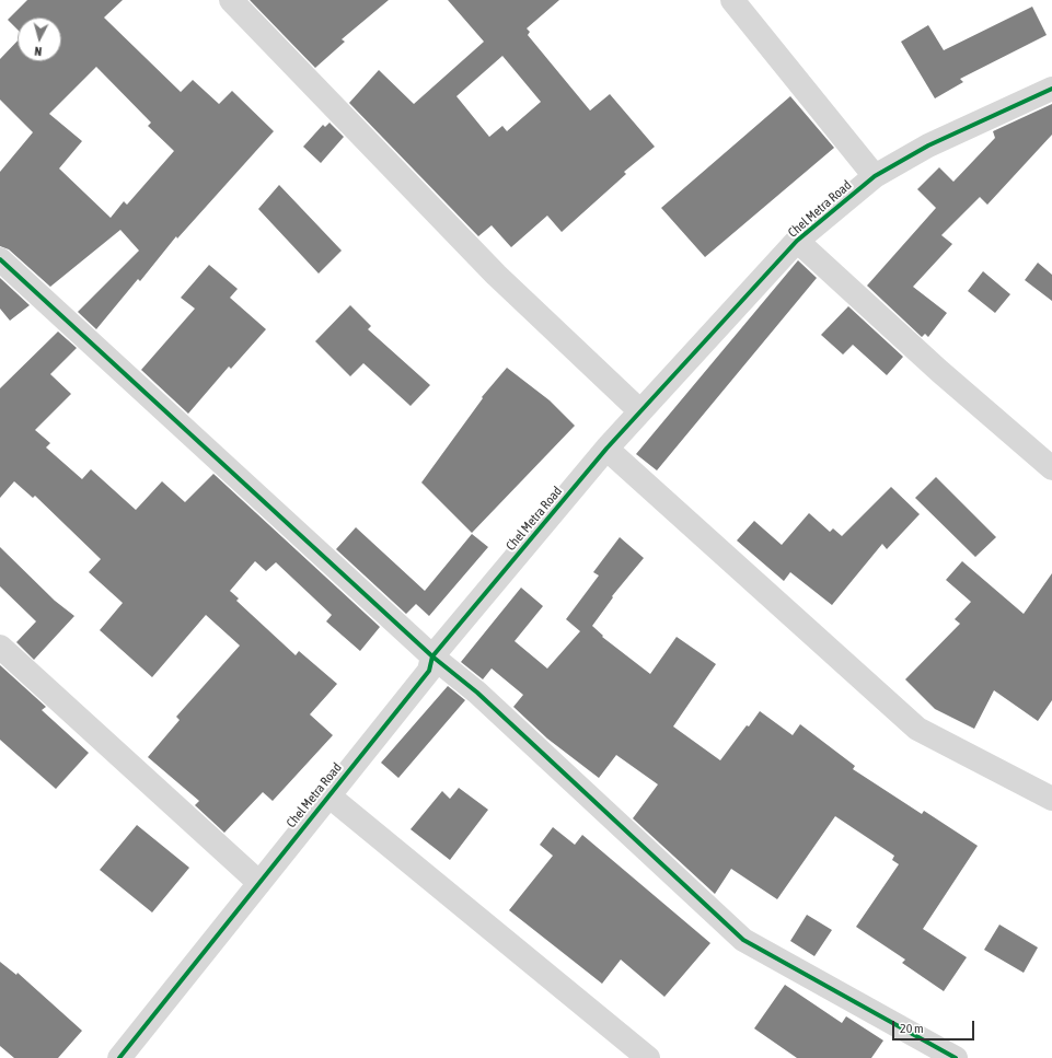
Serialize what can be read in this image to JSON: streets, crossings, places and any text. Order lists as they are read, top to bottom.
{
  "streets": {
    "street": ["Chel Metra Road"]
  },
  "scale_bar": "20 m",
  "north": "bottom"
}
